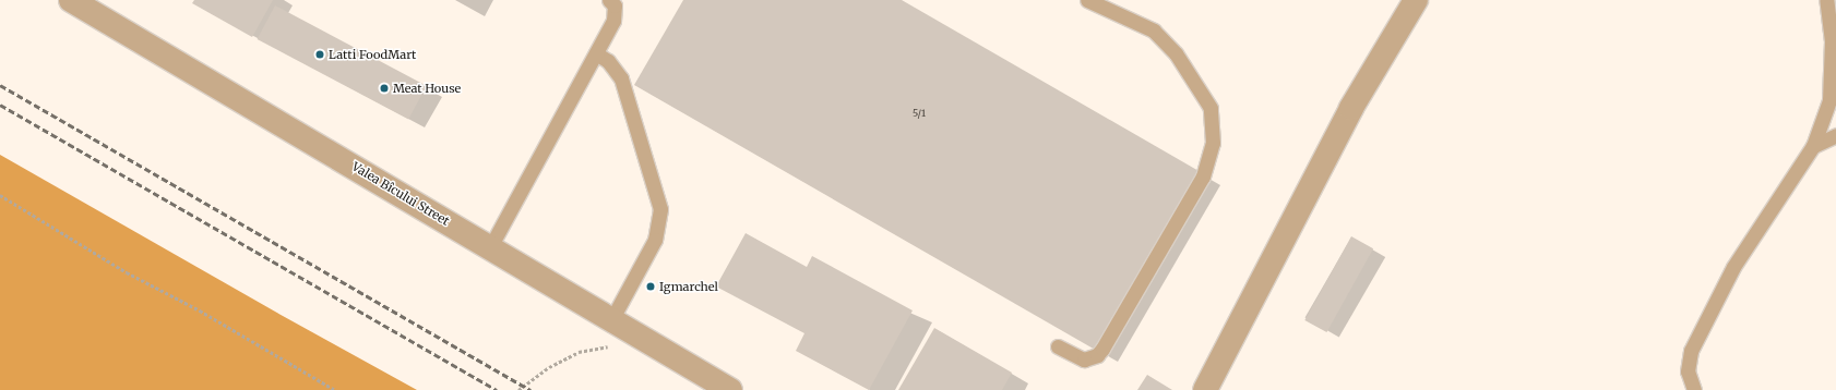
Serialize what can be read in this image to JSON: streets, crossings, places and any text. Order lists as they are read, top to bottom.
{
  "streets": {
    "street": ["Valea Bîcului Street"]
  },
  "places": ["Latti FoodMart", "Meat House", "Igmarchel"],
  "house_numbers": ["5/1"]
}
